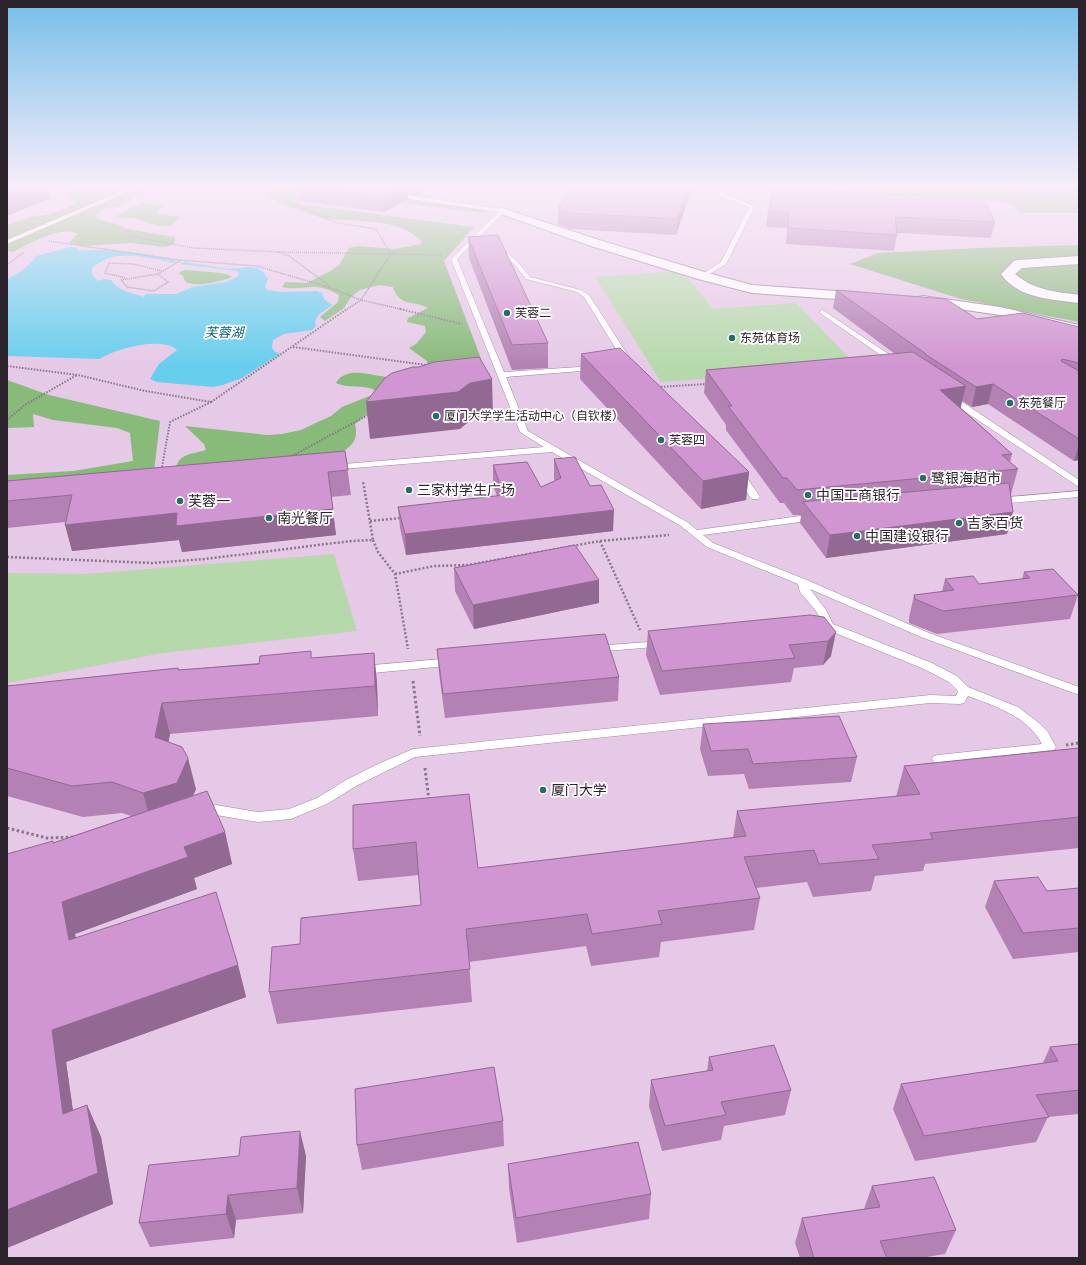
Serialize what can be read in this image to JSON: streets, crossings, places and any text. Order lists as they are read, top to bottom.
{
  "water": ["芙蓉湖"],
  "places": [
    "芙蓉二",
    "东苑体育场",
    "东苑餐厅",
    "厦门大学学生活动中心（自钦楼）",
    "芙蓉四",
    "鹭银海超市",
    "三家村学生广场",
    "中国工商银行",
    "芙蓉一",
    "南光餐厅",
    "吉家百货",
    "中国建设银行",
    "厦门大学"
  ]
}
